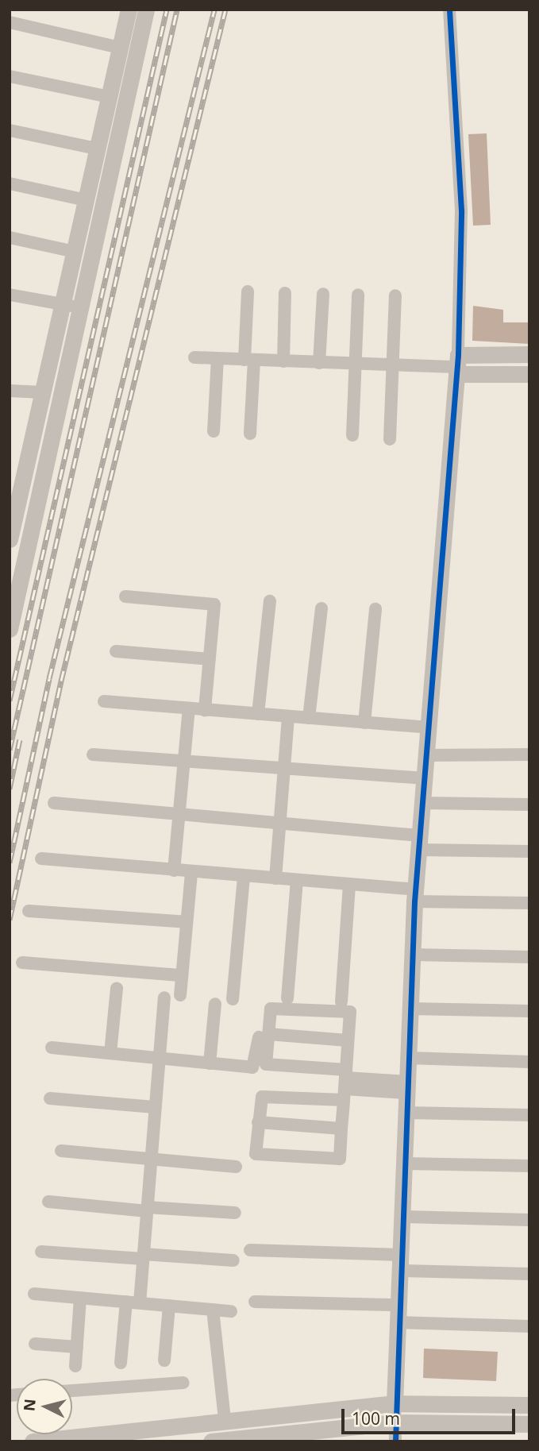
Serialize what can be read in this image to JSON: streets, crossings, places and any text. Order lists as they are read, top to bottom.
{
  "scale_bar": "100 m",
  "north": "left"
}
